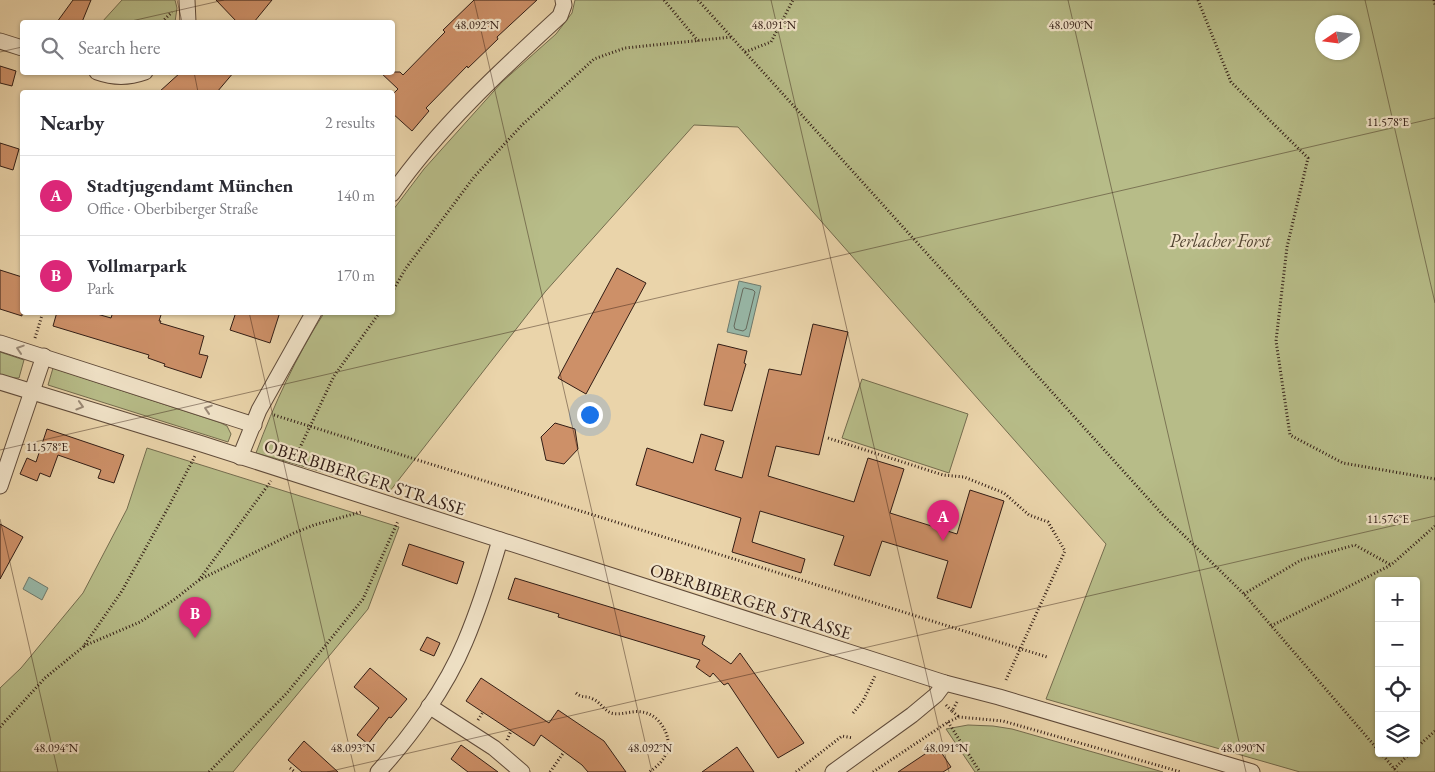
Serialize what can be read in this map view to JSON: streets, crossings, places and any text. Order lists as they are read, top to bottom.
{
  "streets": {
    "street": ["OBERBIBERGER STRASSE"]
  },
  "parks": ["Perlacher Forst"],
  "north": "left",
  "page": {
    "search": "Search here",
    "heading": ["Nearby", "2 results"],
    "list": [
      {
        "mark": "A",
        "name": "Stadtjugendamt München",
        "note": "Office · Oberbiberger Straße",
        "value": "140 m"
      },
      {
        "mark": "B",
        "name": "Vollmarpark",
        "note": "Park",
        "value": "170 m"
      }
    ],
    "pins": ["A", "B"],
    "map_buttons": ["+", "−"]
  },
  "coordinates": [
    "48.092°N",
    "48.091°N",
    "48.090°N",
    "11.578°E",
    "11.576°E",
    "48.094°N",
    "48.093°N"
  ]
}
